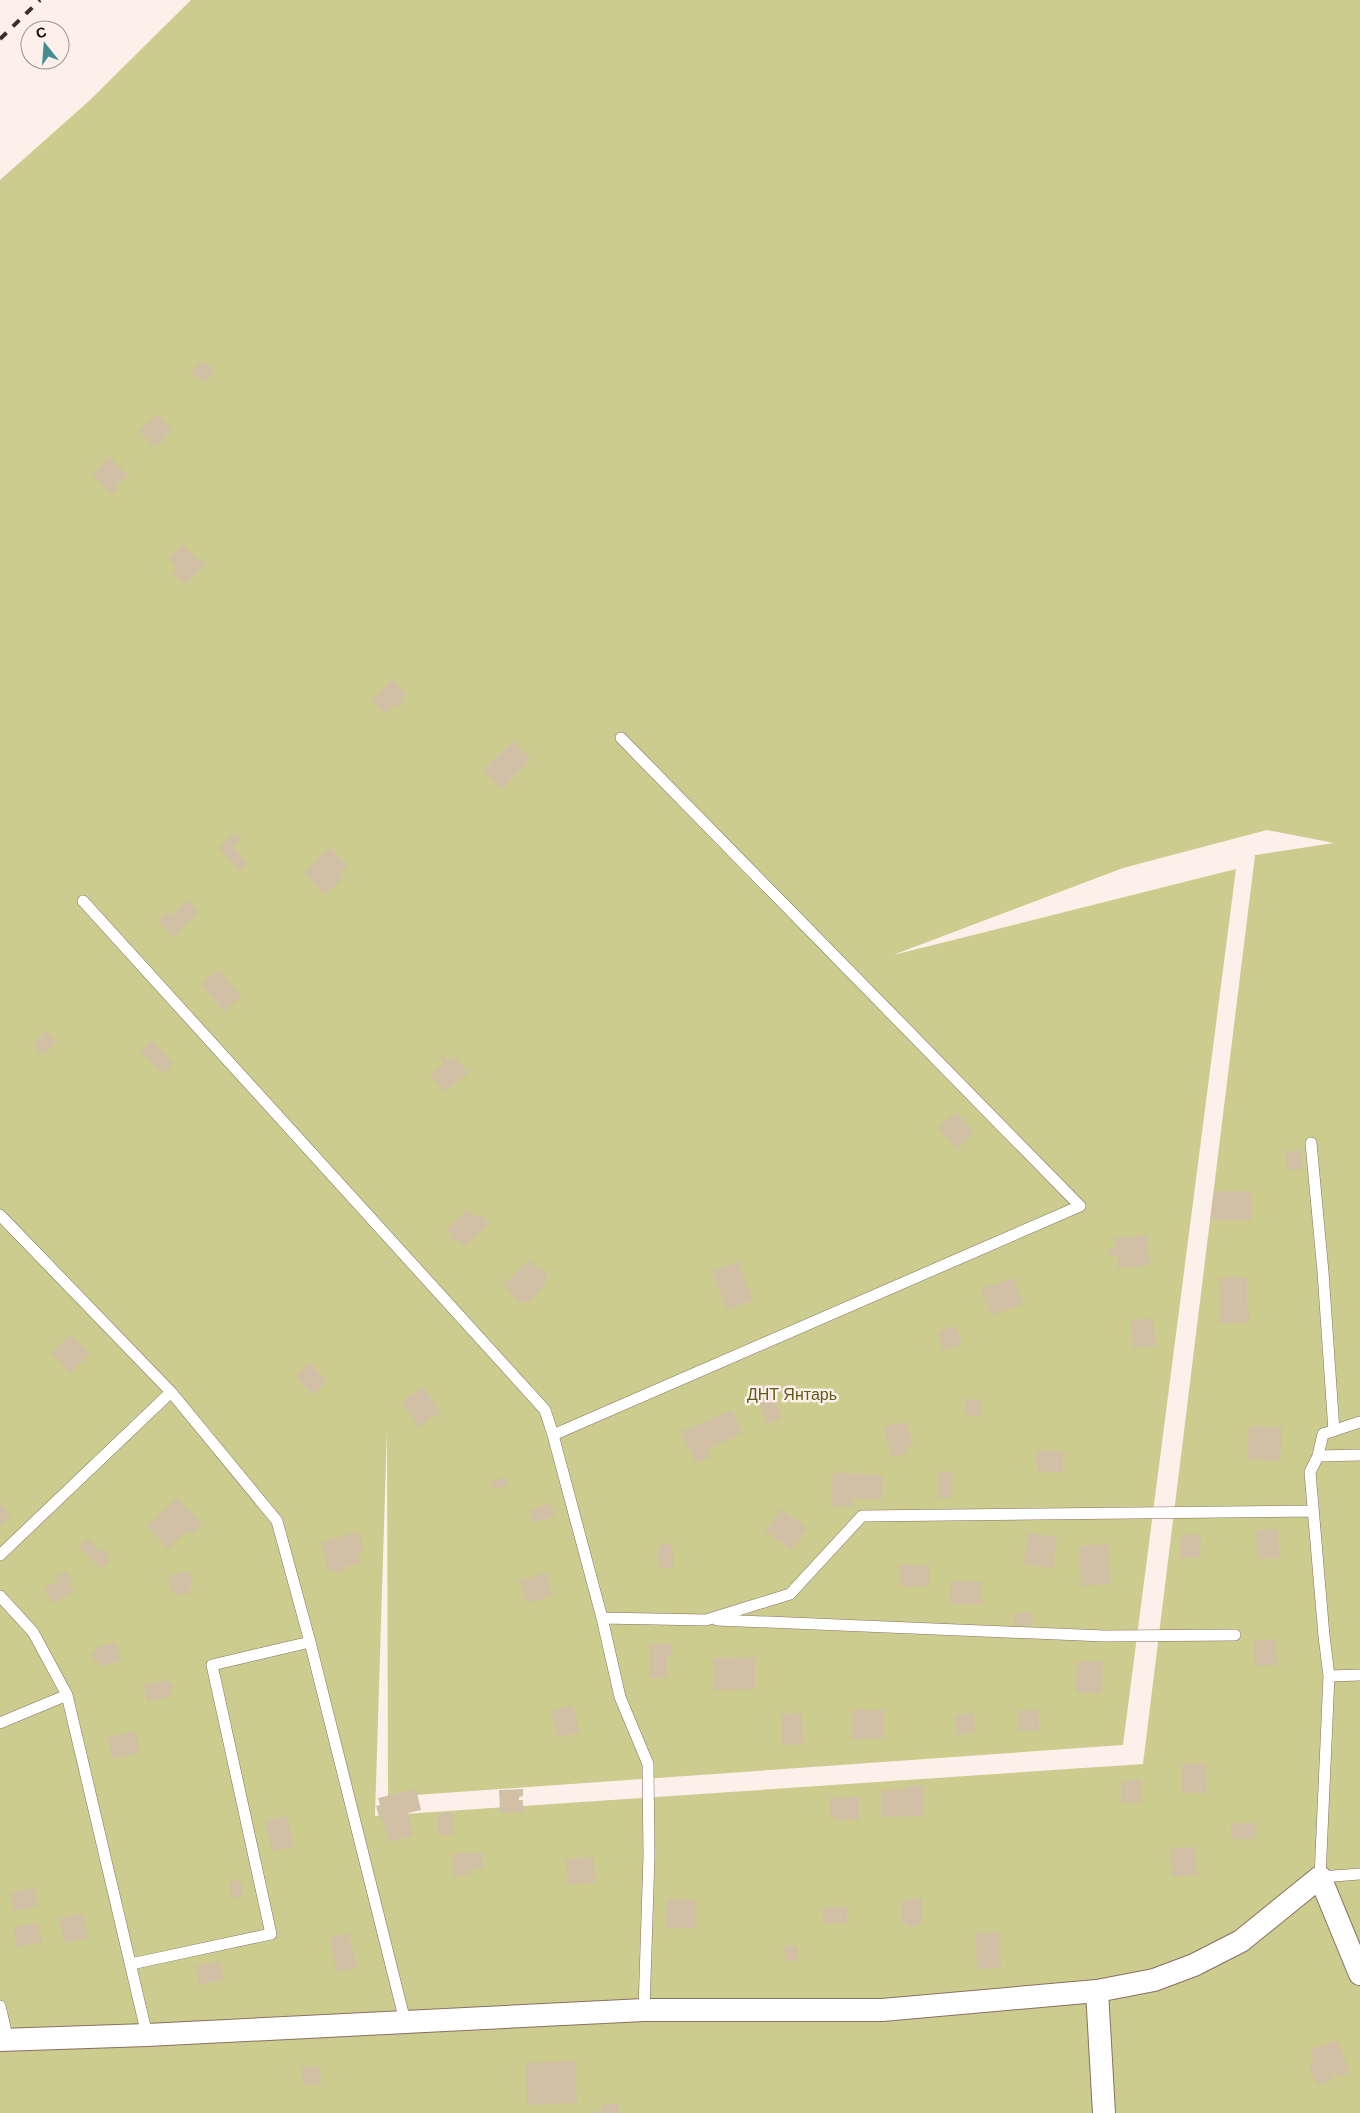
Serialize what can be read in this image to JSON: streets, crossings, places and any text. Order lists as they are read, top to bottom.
{
  "parks": ["ДНТ Янтарь"],
  "north": "top"
}
